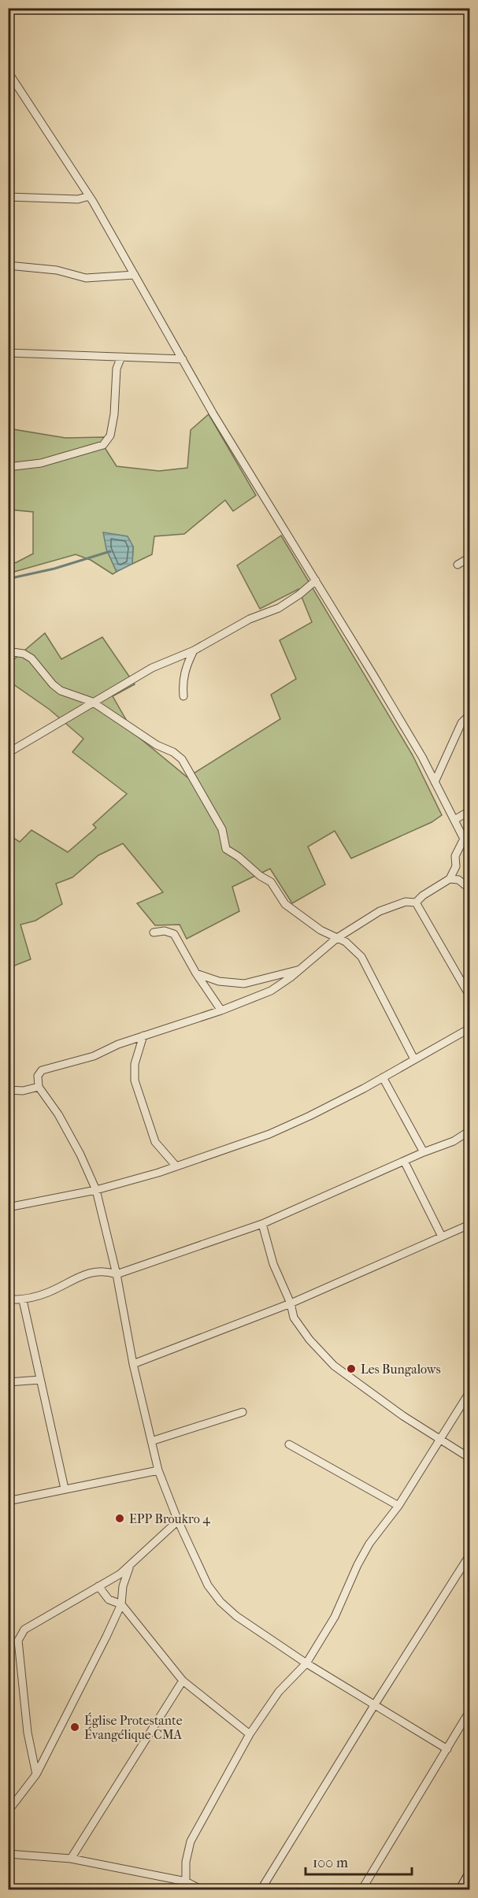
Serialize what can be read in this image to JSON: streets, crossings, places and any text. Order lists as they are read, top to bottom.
{
  "places": ["Les Bungalows", "EPP Broukro 4", "Église Protestante Évangélique CMA"],
  "scale_bar": "100 m"
}
